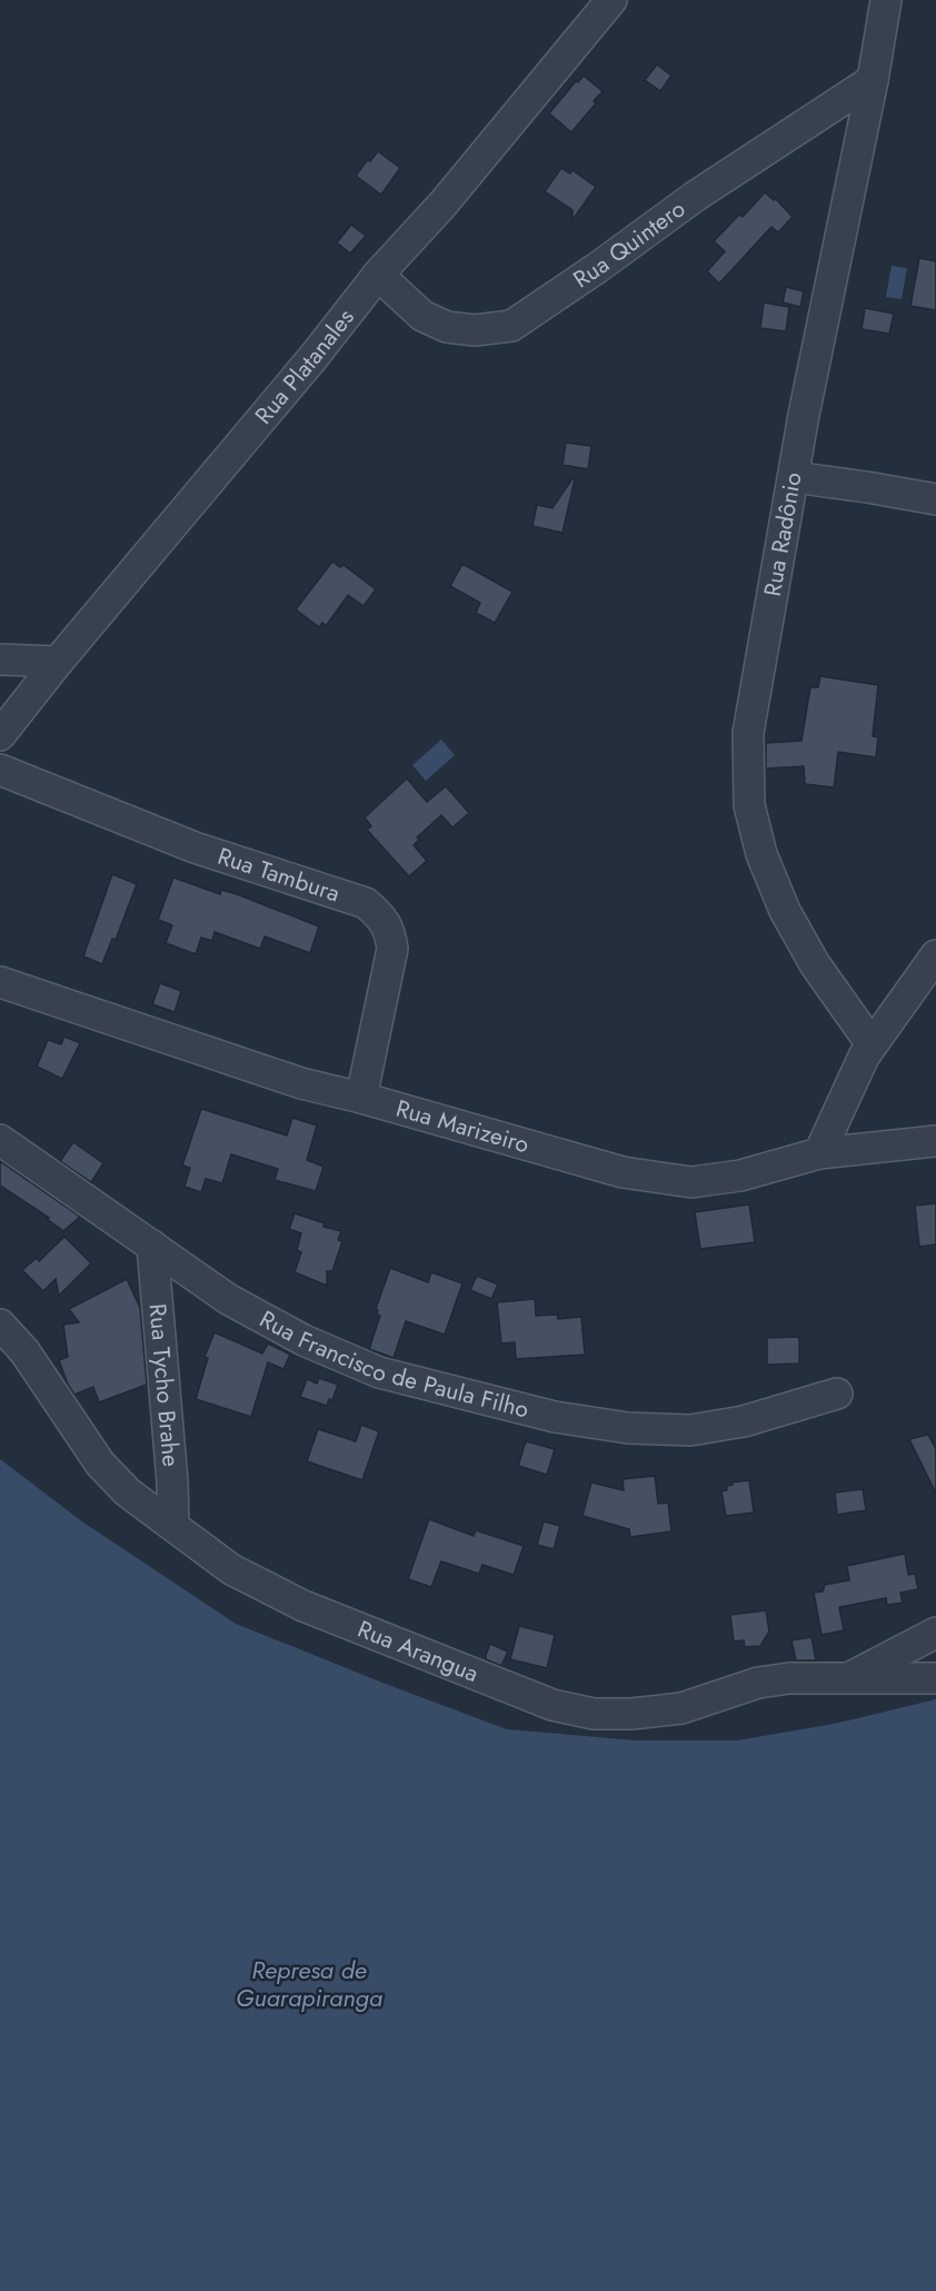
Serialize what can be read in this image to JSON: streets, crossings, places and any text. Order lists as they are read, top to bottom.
{
  "streets": {
    "street": [
      "Rua Quintero",
      "Rua Platanales",
      "Rua Radônio",
      "Rua Tambura",
      "Rua Marizeiro",
      "Rua Francisco de Paula Filho",
      "Rua Tycho Brahe",
      "Rua Arangua"
    ]
  },
  "crossings": [
    ["Rua Quintero", "Rua Platanales"],
    ["Rua Quintero", "Rua Radônio"],
    ["Rua Tambura", "Rua Marizeiro"],
    ["Rua Francisco de Paula Filho", "Rua Tycho Brahe"],
    ["Rua Tycho Brahe", "Rua Arangua"]
  ],
  "water": ["Represa de Guarapiranga"]
}
